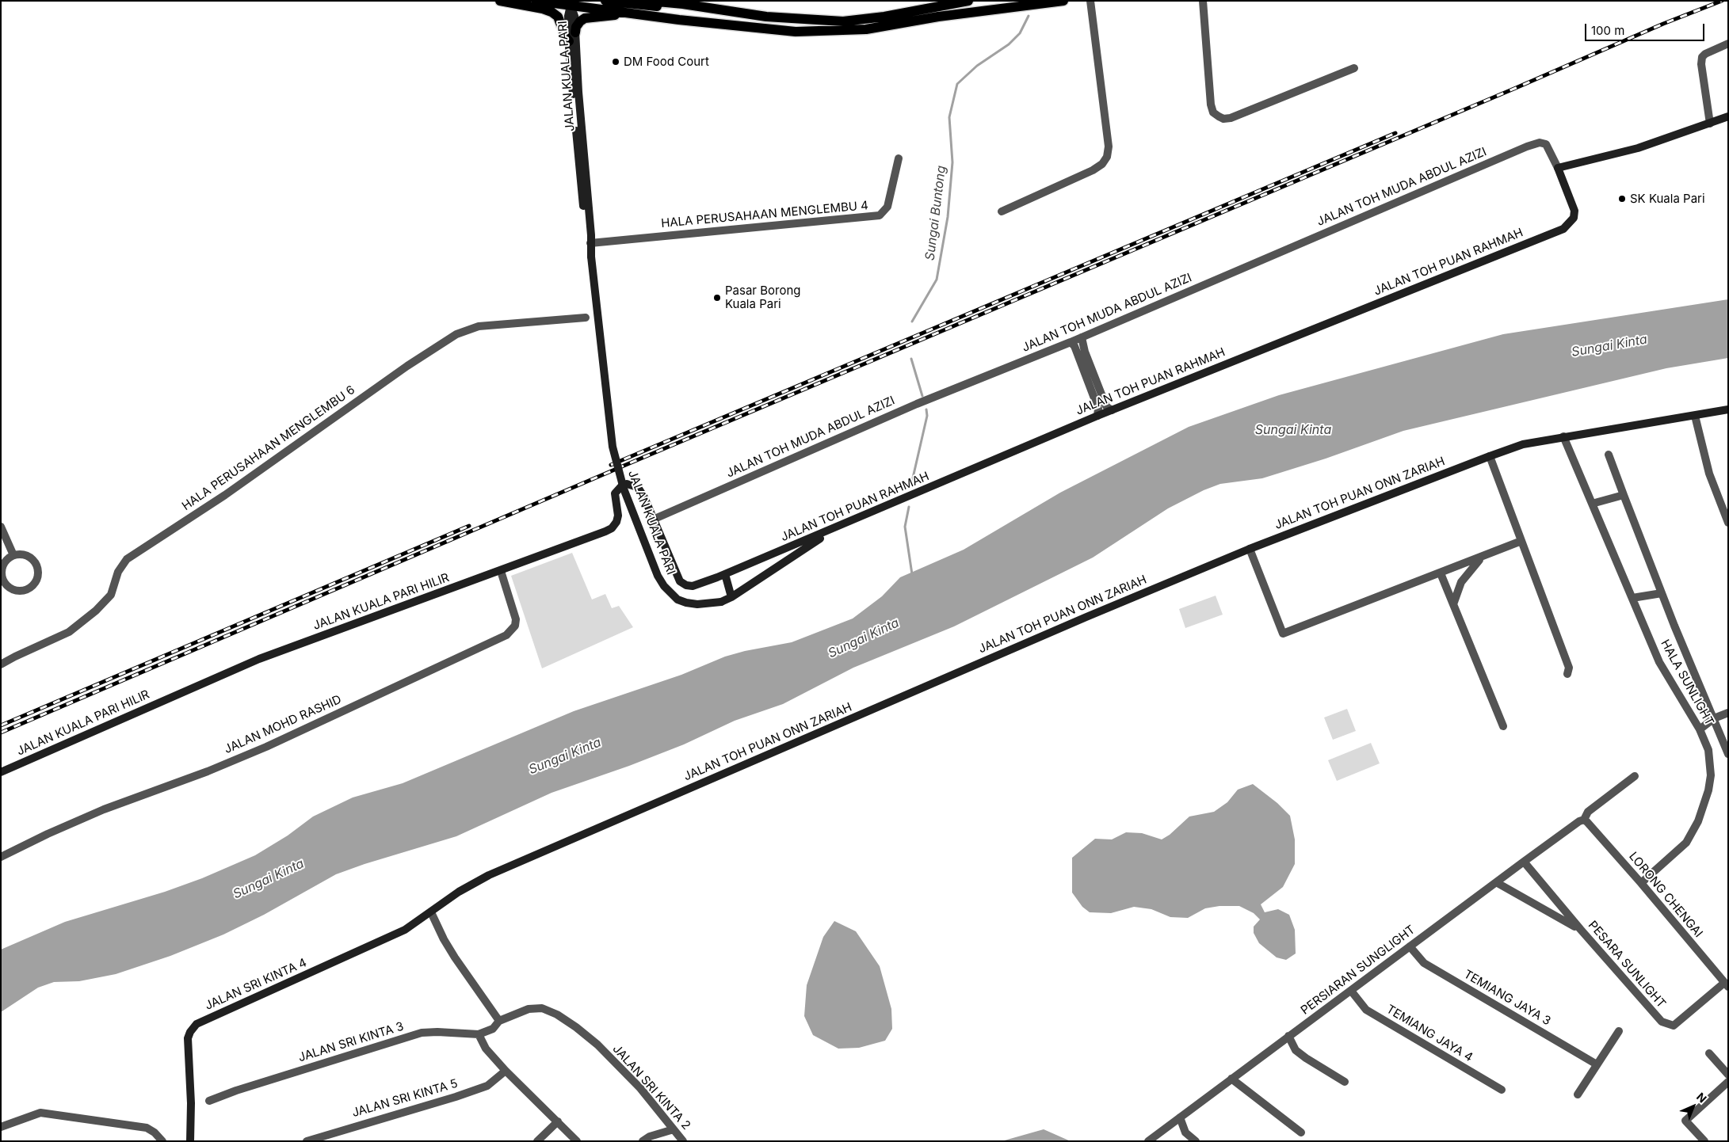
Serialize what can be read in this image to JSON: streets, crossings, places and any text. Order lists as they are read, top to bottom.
{
  "streets": {
    "street": [
      "JALAN KUALA PARI",
      "JALAN TOH MUDA ABDUL AZIZI",
      "HALA PERUSAHAAN MENGLEMBU 4",
      "JALAN TOH PUAN RAHMAH",
      "HALA PERUSAHAAN MENGLEMBU 6",
      "JALAN TOH PUAN ONN ZARIAH",
      "JALAN KUALA PARI HILIR",
      "HALA SUNLIGHT",
      "JALAN MOHD RASHID",
      "LORONG CHENGAI",
      "PESARA SUNLIGHT",
      "PERSIARAN SUNGLIGHT",
      "JALAN SRI KINTA 4",
      "TEMIANG JAYA 3",
      "TEMIANG JAYA 4",
      "JALAN SRI KINTA 3",
      "JALAN SRI KINTA 2",
      "JALAN SRI KINTA 5"
    ]
  },
  "crossings": [
    ["JALAN KUALA PARI", "HALA PERUSAHAAN MENGLEMBU 4"],
    ["JALAN KUALA PARI", "JALAN TOH PUAN RAHMAH"],
    ["JALAN TOH MUDA ABDUL AZIZI", "JALAN TOH PUAN RAHMAH"],
    ["JALAN TOH MUDA ABDUL AZIZI", "JALAN KUALA PARI HILIR"],
    ["JALAN TOH PUAN RAHMAH", "JALAN KUALA PARI HILIR"],
    ["JALAN TOH PUAN ONN ZARIAH", "HALA SUNLIGHT"],
    ["JALAN TOH PUAN ONN ZARIAH", "JALAN SRI KINTA 4"],
    ["JALAN KUALA PARI HILIR", "JALAN MOHD RASHID"],
    ["HALA SUNLIGHT", "LORONG CHENGAI"],
    ["LORONG CHENGAI", "PESARA SUNLIGHT"],
    ["LORONG CHENGAI", "PERSIARAN SUNGLIGHT"],
    ["PESARA SUNLIGHT", "PERSIARAN SUNGLIGHT"],
    ["PERSIARAN SUNGLIGHT", "TEMIANG JAYA 3"],
    ["PERSIARAN SUNGLIGHT", "TEMIANG JAYA 4"]
  ],
  "water": ["Sungai Buntong", "Sungai Kinta"],
  "places": ["DM Food Court", "SK Kuala Pari", "Pasar Borong Kuala Pari"],
  "scale_bar": "100 m",
  "north": "top right"
}
